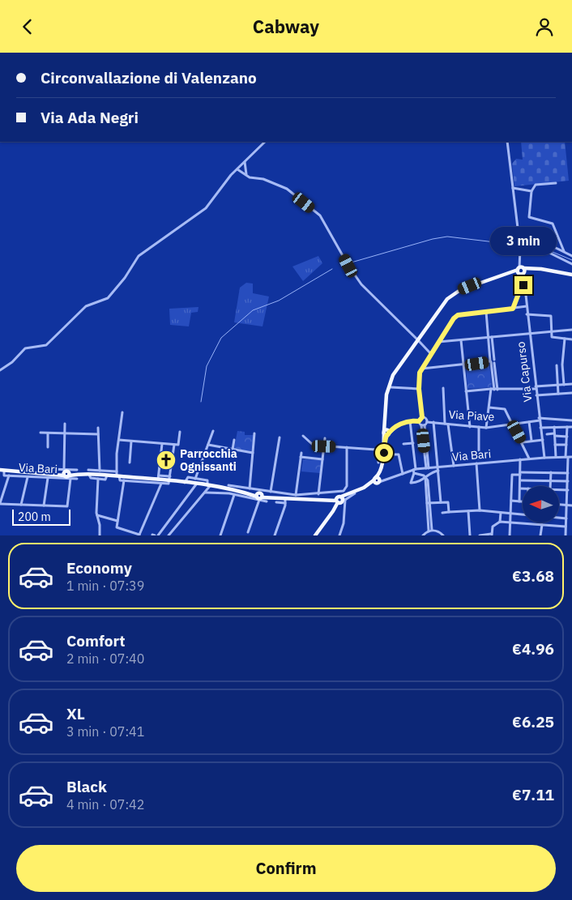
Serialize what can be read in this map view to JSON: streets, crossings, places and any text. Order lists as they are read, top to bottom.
{
  "streets": {
    "main road": ["Via Bari"],
    "street": ["Via Capurso", "Via Piave"]
  },
  "crossings": [
    ["Via Capurso", "Via Piave"],
    ["Via Capurso", "Via Bari"]
  ],
  "places": {
    "church": ["Parrocchia Ognissanti"]
  },
  "scale_bar": "200 m",
  "north": "left",
  "page": {
    "header": "Cabway",
    "banner": ["Circonvallazione di Valenzano", "Via Ada Negri"],
    "bubble": "3 min",
    "scale": "200 m",
    "list": [
      {
        "name": "Economy",
        "note": "1 min · 07:39",
        "value": "€3.68"
      },
      {
        "name": "Comfort",
        "note": "2 min · 07:40",
        "value": "€4.96"
      },
      {
        "name": "XL",
        "note": "3 min · 07:41",
        "value": "€6.25"
      },
      {
        "name": "Black",
        "note": "4 min · 07:42",
        "value": "€7.11"
      }
    ],
    "buttons": "Confirm"
  }
}
